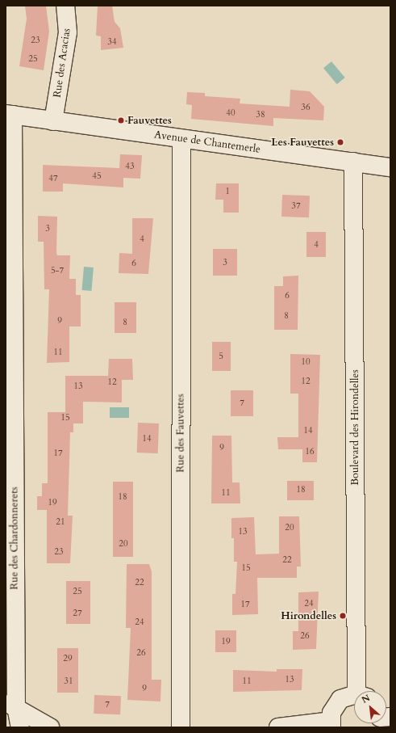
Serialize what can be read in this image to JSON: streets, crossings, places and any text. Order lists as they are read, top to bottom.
{
  "streets": {
    "street": [
      "Rue des Acacias",
      "Avenue de Chantemerle",
      "Boulevard des Hirondelles",
      "Rue des Fauvettes",
      "Rue des Chardonnerets"
    ]
  },
  "crossings": [
    ["Rue des Acacias", "Avenue de Chantemerle"],
    ["Avenue de Chantemerle", "Boulevard des Hirondelles"],
    ["Avenue de Chantemerle", "Rue des Fauvettes"],
    ["Avenue de Chantemerle", "Rue des Chardonnerets"]
  ],
  "places": ["Fauvettes", "Les Fauvettes", "Hirondelles"],
  "house_numbers": [
    "23",
    "34",
    "25",
    "36",
    "40",
    "38",
    "43",
    "45",
    "47",
    "1",
    "37",
    "3",
    "4",
    "4",
    "3",
    "6",
    "5-7",
    "6",
    "8",
    "9",
    "8",
    "11",
    "5",
    "10",
    "12",
    "12",
    "13",
    "7",
    "15",
    "14",
    "14",
    "9",
    "16",
    "17",
    "18",
    "11",
    "18",
    "19",
    "21",
    "20",
    "13",
    "20",
    "23",
    "22",
    "15",
    "22",
    "25",
    "24",
    "17",
    "27",
    "24",
    "26",
    "19",
    "26",
    "29",
    "13",
    "31",
    "11",
    "9",
    "7"
  ],
  "north": "top left"
}
